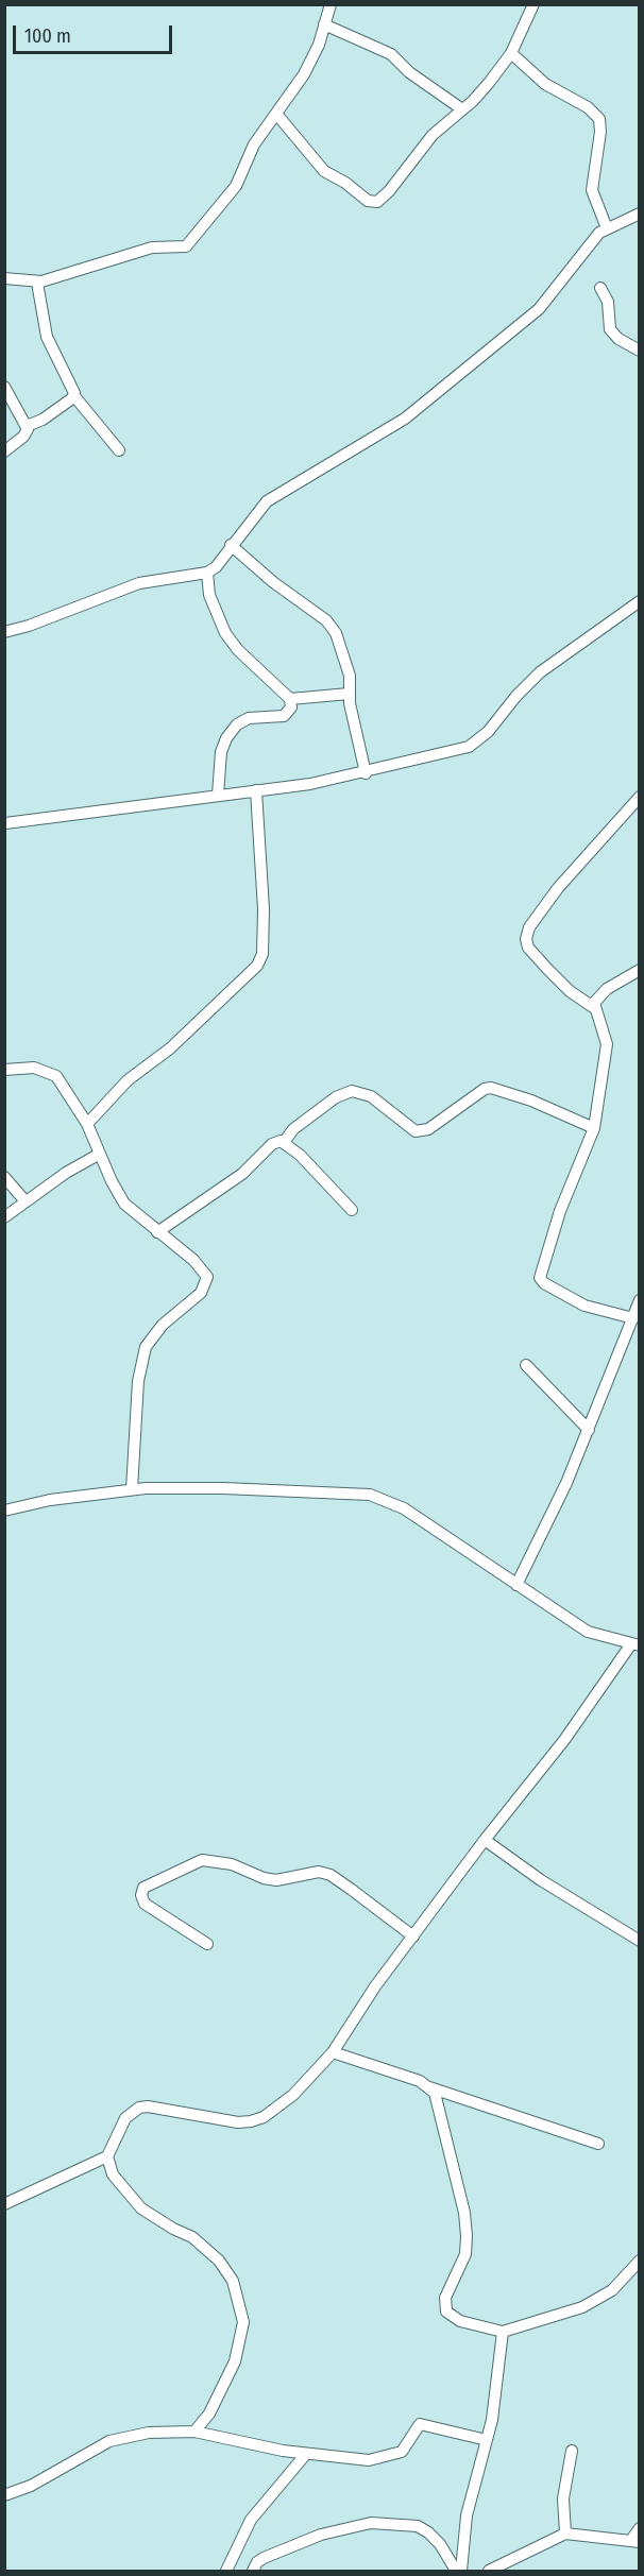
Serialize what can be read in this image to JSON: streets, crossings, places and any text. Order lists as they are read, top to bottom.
{
  "scale_bar": "100 m"
}
